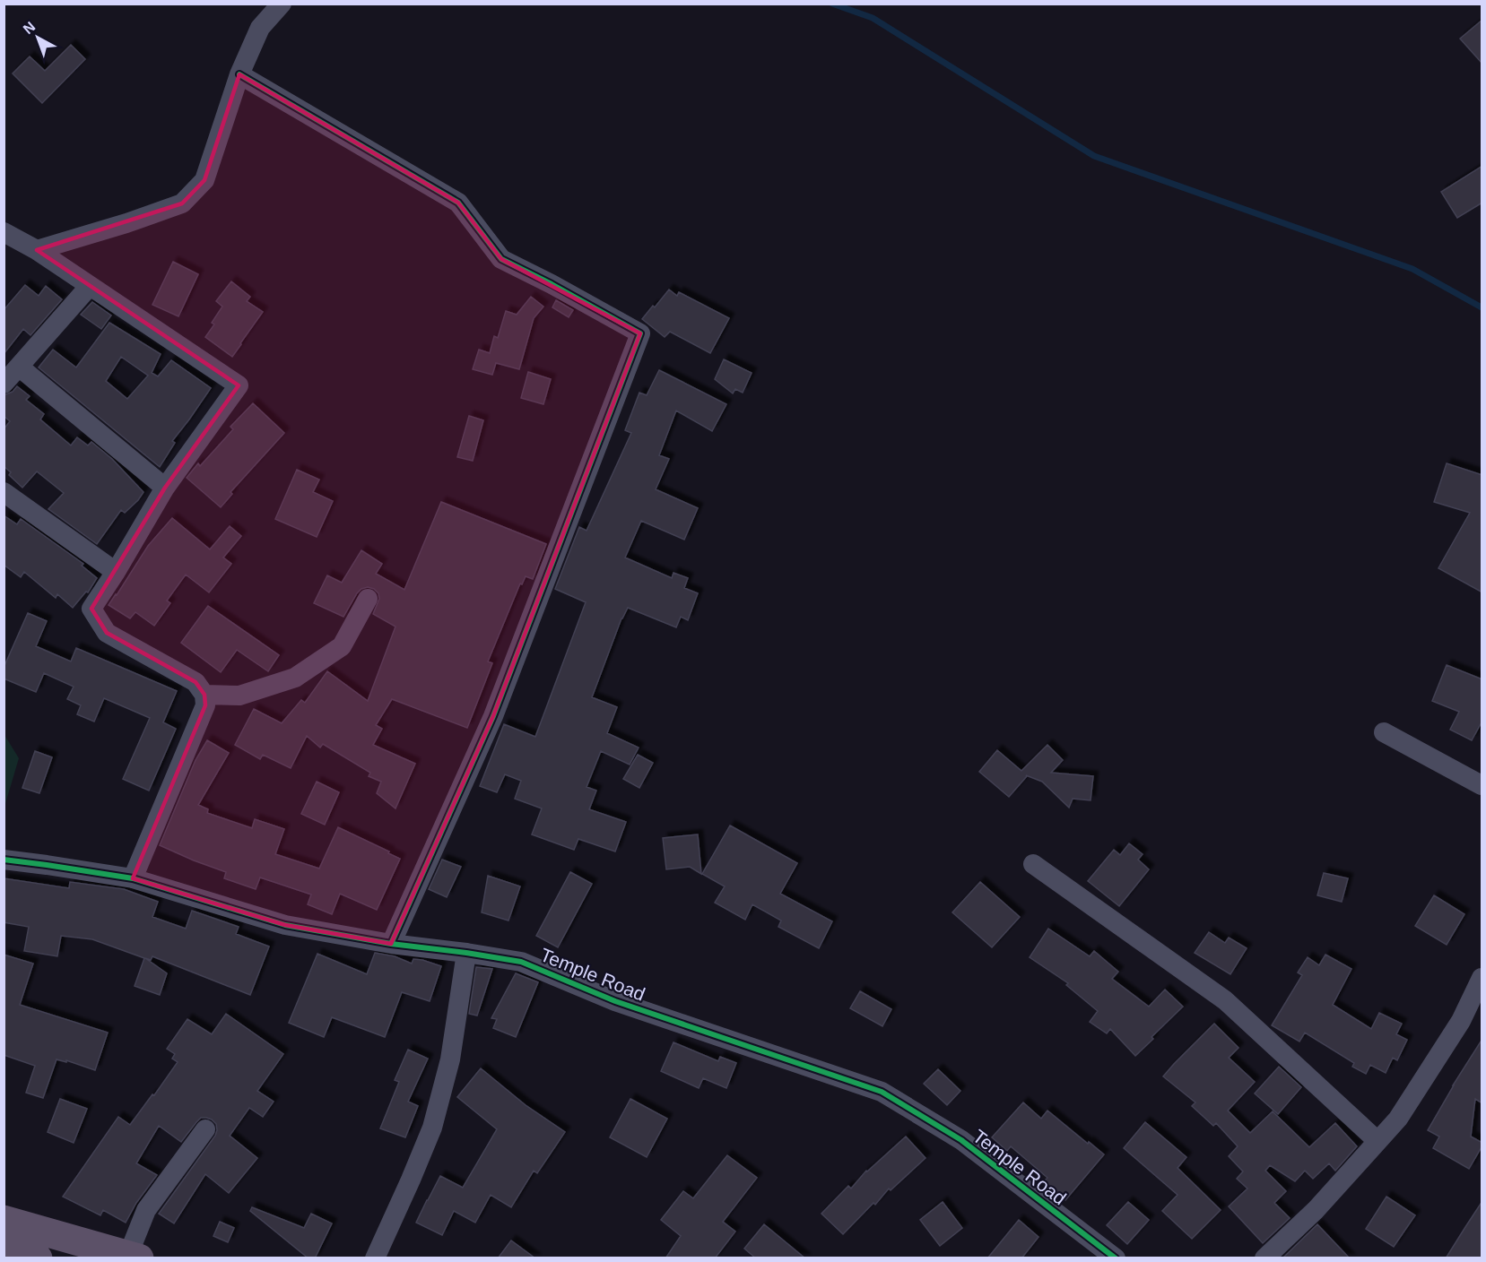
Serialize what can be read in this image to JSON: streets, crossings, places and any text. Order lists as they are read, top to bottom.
{
  "streets": {
    "street": ["Temple Road"]
  },
  "north": "top left"
}
